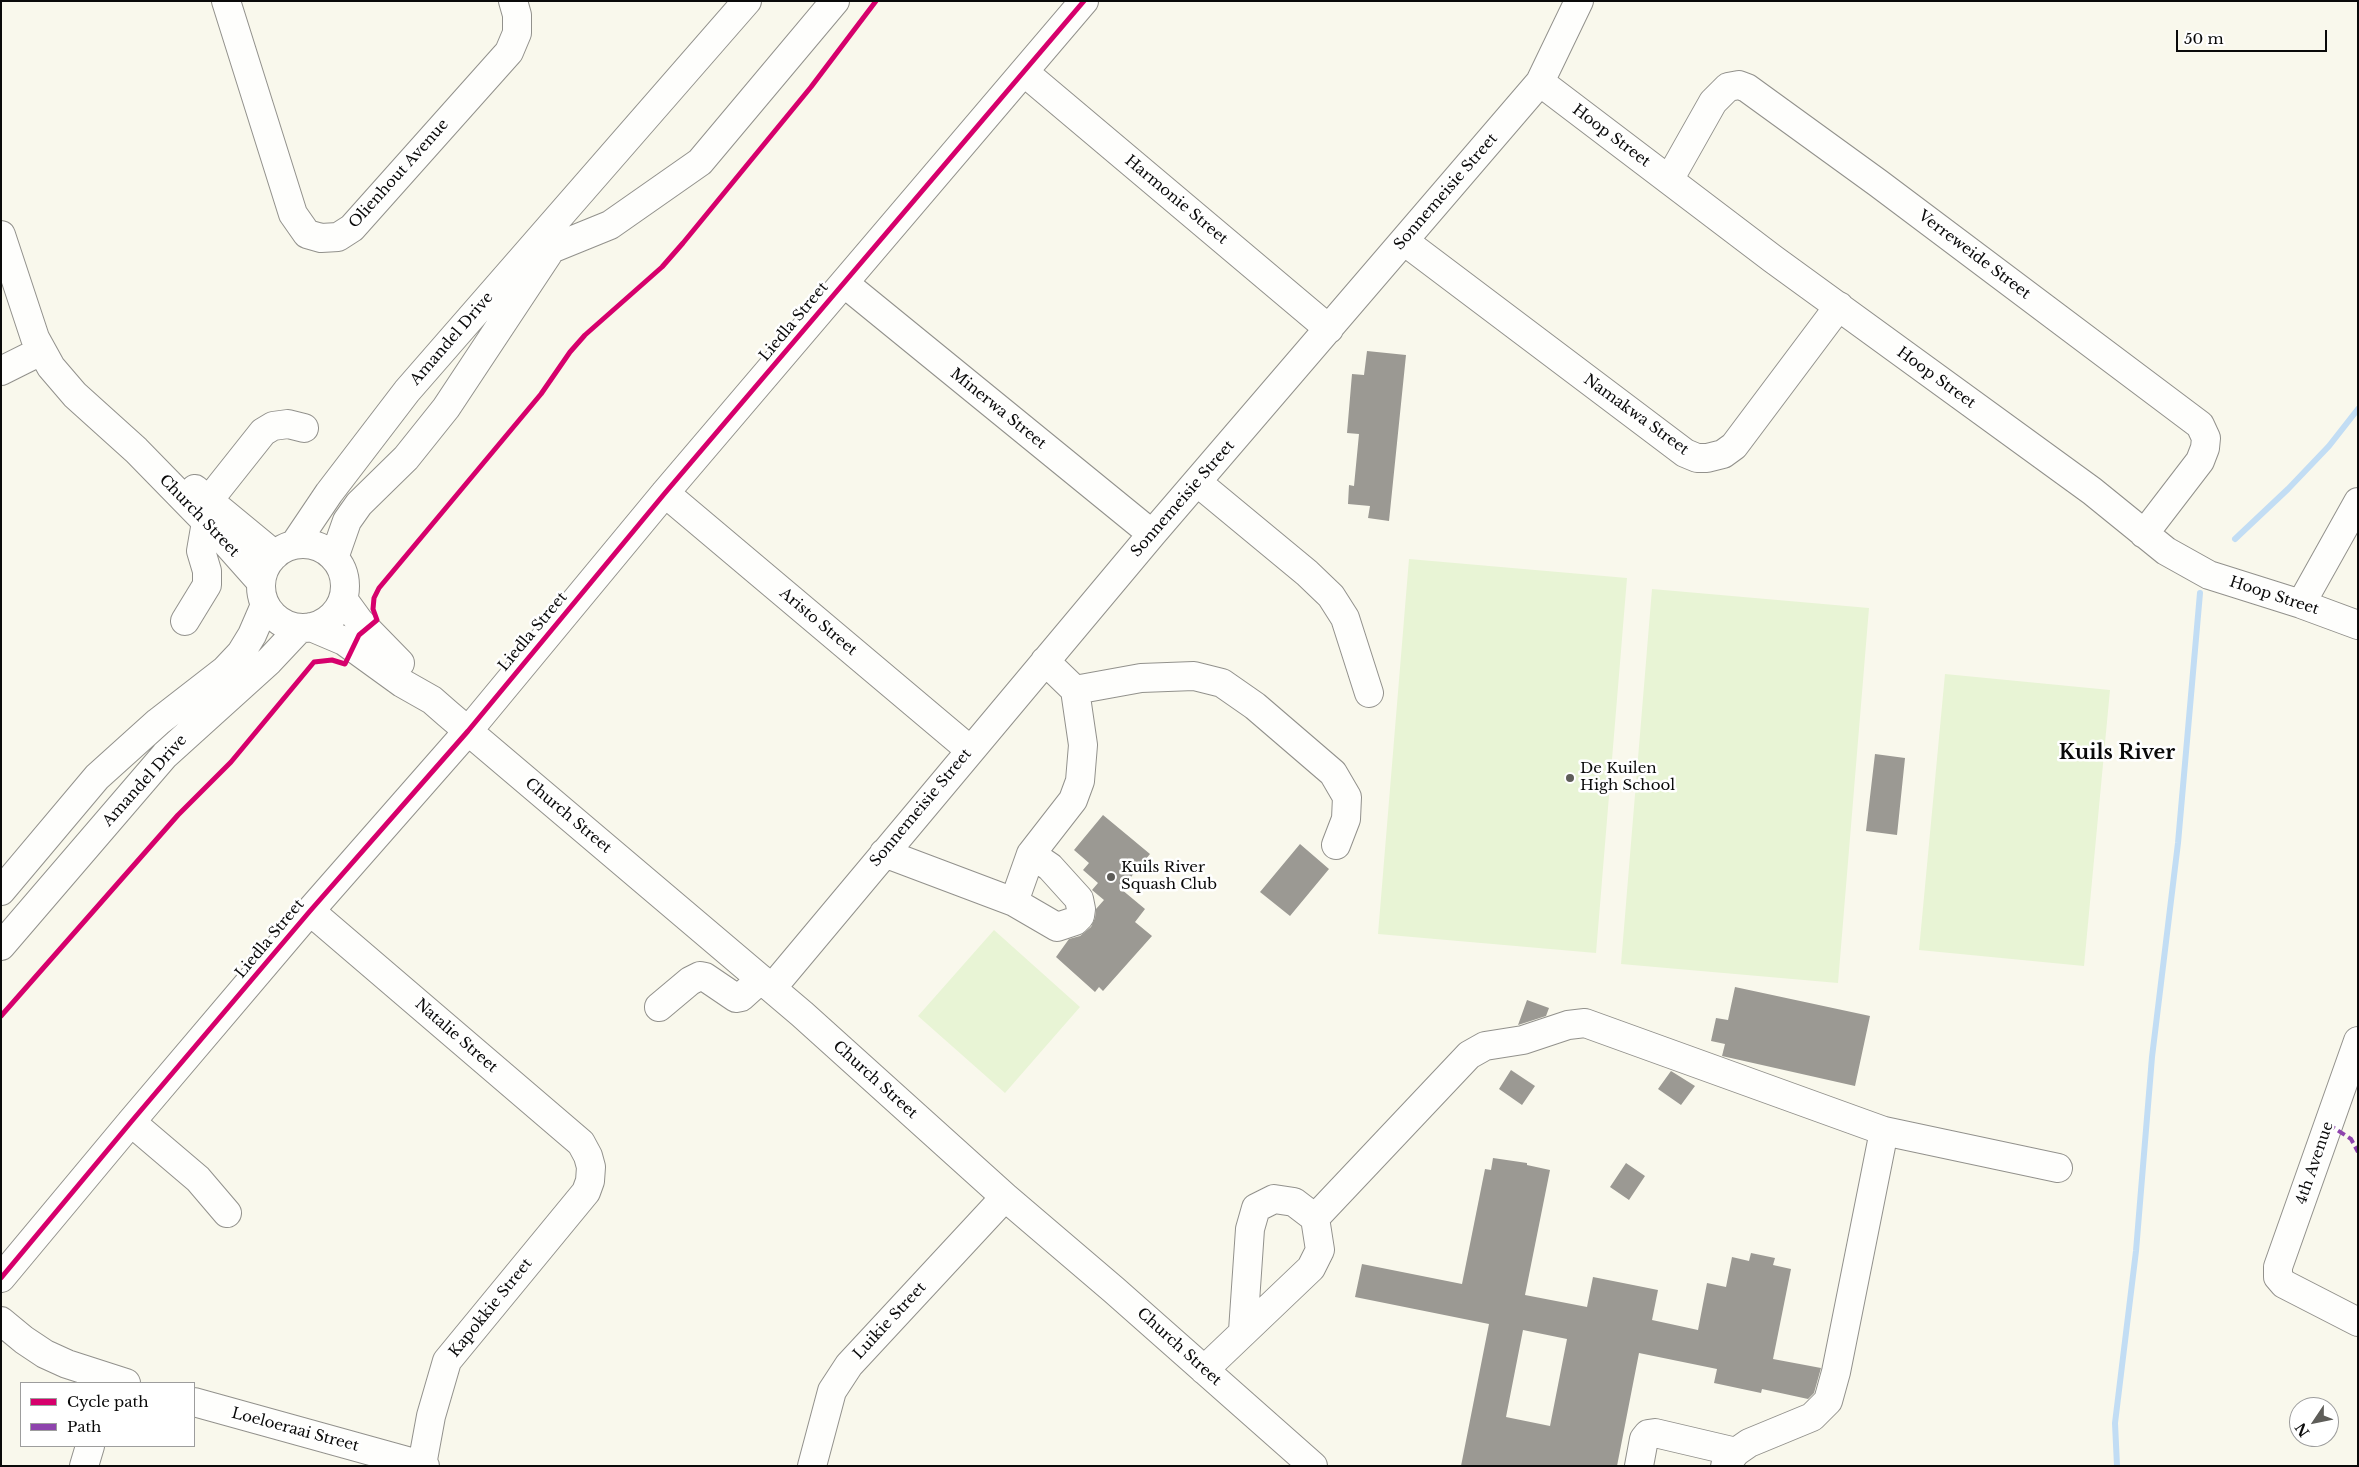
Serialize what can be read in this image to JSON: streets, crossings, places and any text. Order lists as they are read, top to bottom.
{
  "streets": {
    "street": [
      "Hoop Street",
      "Olienhout Avenue",
      "Sonnemeisie Street",
      "Harmonie Street",
      "Verreweide Street",
      "Liedla Street",
      "Amandel Drive",
      "Minerwa Street",
      "Namakwa Street",
      "Church Street",
      "Aristo Street",
      "Natalie Street",
      "4th Avenue",
      "Kapokkie Street",
      "Luikie Street",
      "Loeloeraai Street"
    ]
  },
  "crossings": [
    ["Hoop Street", "Sonnemeisie Street"],
    ["Hoop Street", "Verreweide Street"],
    ["Hoop Street", "Namakwa Street"],
    ["Sonnemeisie Street", "Harmonie Street"],
    ["Sonnemeisie Street", "Minerwa Street"],
    ["Sonnemeisie Street", "Namakwa Street"],
    ["Sonnemeisie Street", "Church Street"],
    ["Sonnemeisie Street", "Aristo Street"],
    ["Harmonie Street", "Liedla Street"],
    ["Liedla Street", "Minerwa Street"],
    ["Liedla Street", "Church Street"],
    ["Liedla Street", "Aristo Street"],
    ["Liedla Street", "Natalie Street"],
    ["Amandel Drive", "Church Street"],
    ["Church Street", "Luikie Street"],
    ["Natalie Street", "Kapokkie Street"],
    ["Kapokkie Street", "Loeloeraai Street"]
  ],
  "districts": ["Kuils River"],
  "places": ["De Kuilen High School", "Kuils River Squash Club"],
  "legend": ["Cycle path", "Path"],
  "scale_bar": "50 m",
  "north": "bottom left"
}
